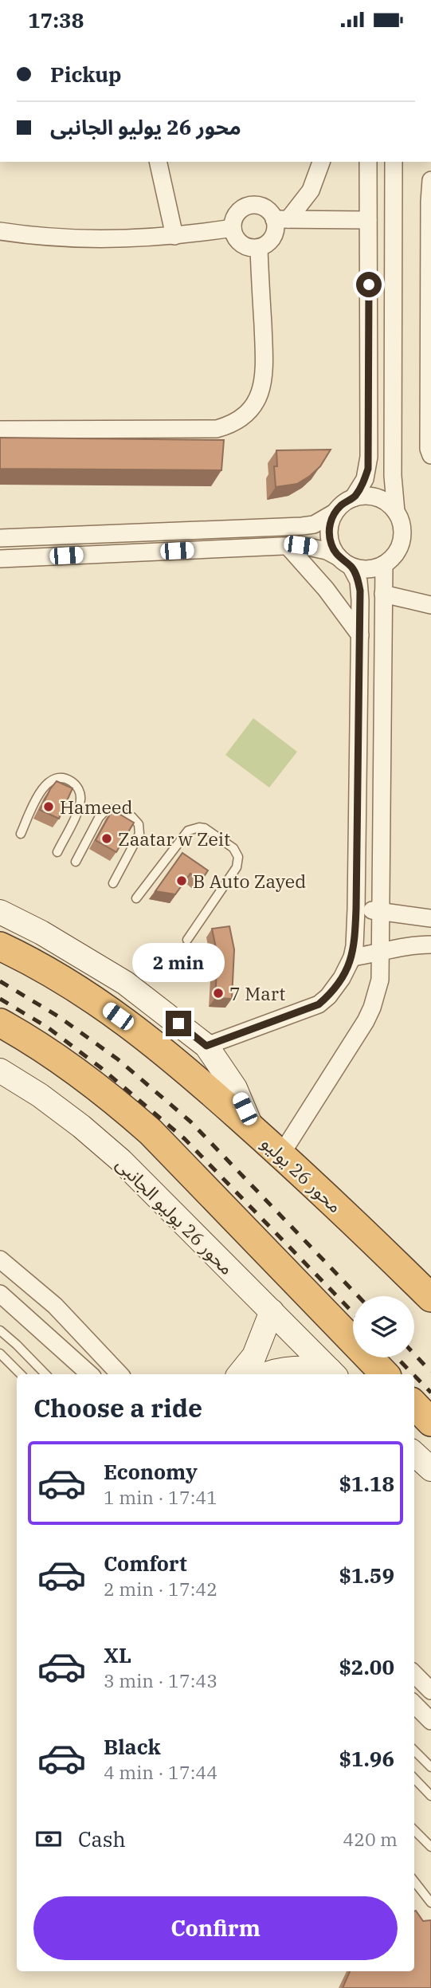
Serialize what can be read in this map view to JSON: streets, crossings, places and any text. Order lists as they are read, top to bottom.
{
  "streets": {
    "highway": ["محور 26 يوليو"],
    "main road": ["محور 26 يوليو الجانبى"]
  },
  "places": [
    "Hameed",
    "Zaatar w Zeit",
    "B Auto Zayed",
    "7 Mart"
  ],
  "page": {
    "status": "17:38",
    "banner": ["Pickup", "محور 26 يوليو الجانبى"],
    "bubble": "2 min",
    "heading": "Choose a ride",
    "list": [
      {
        "name": "Economy",
        "note": "1 min · 17:41",
        "value": "$1.18"
      },
      {
        "name": "Comfort",
        "note": "2 min · 17:42",
        "value": "$1.59"
      },
      {
        "name": "XL",
        "note": "3 min · 17:43",
        "value": "$2.00"
      },
      {
        "name": "Black",
        "note": "4 min · 17:44",
        "value": "$1.96"
      }
    ],
    "pay": ["Cash", "420 m"],
    "buttons": "Confirm"
  }
}
